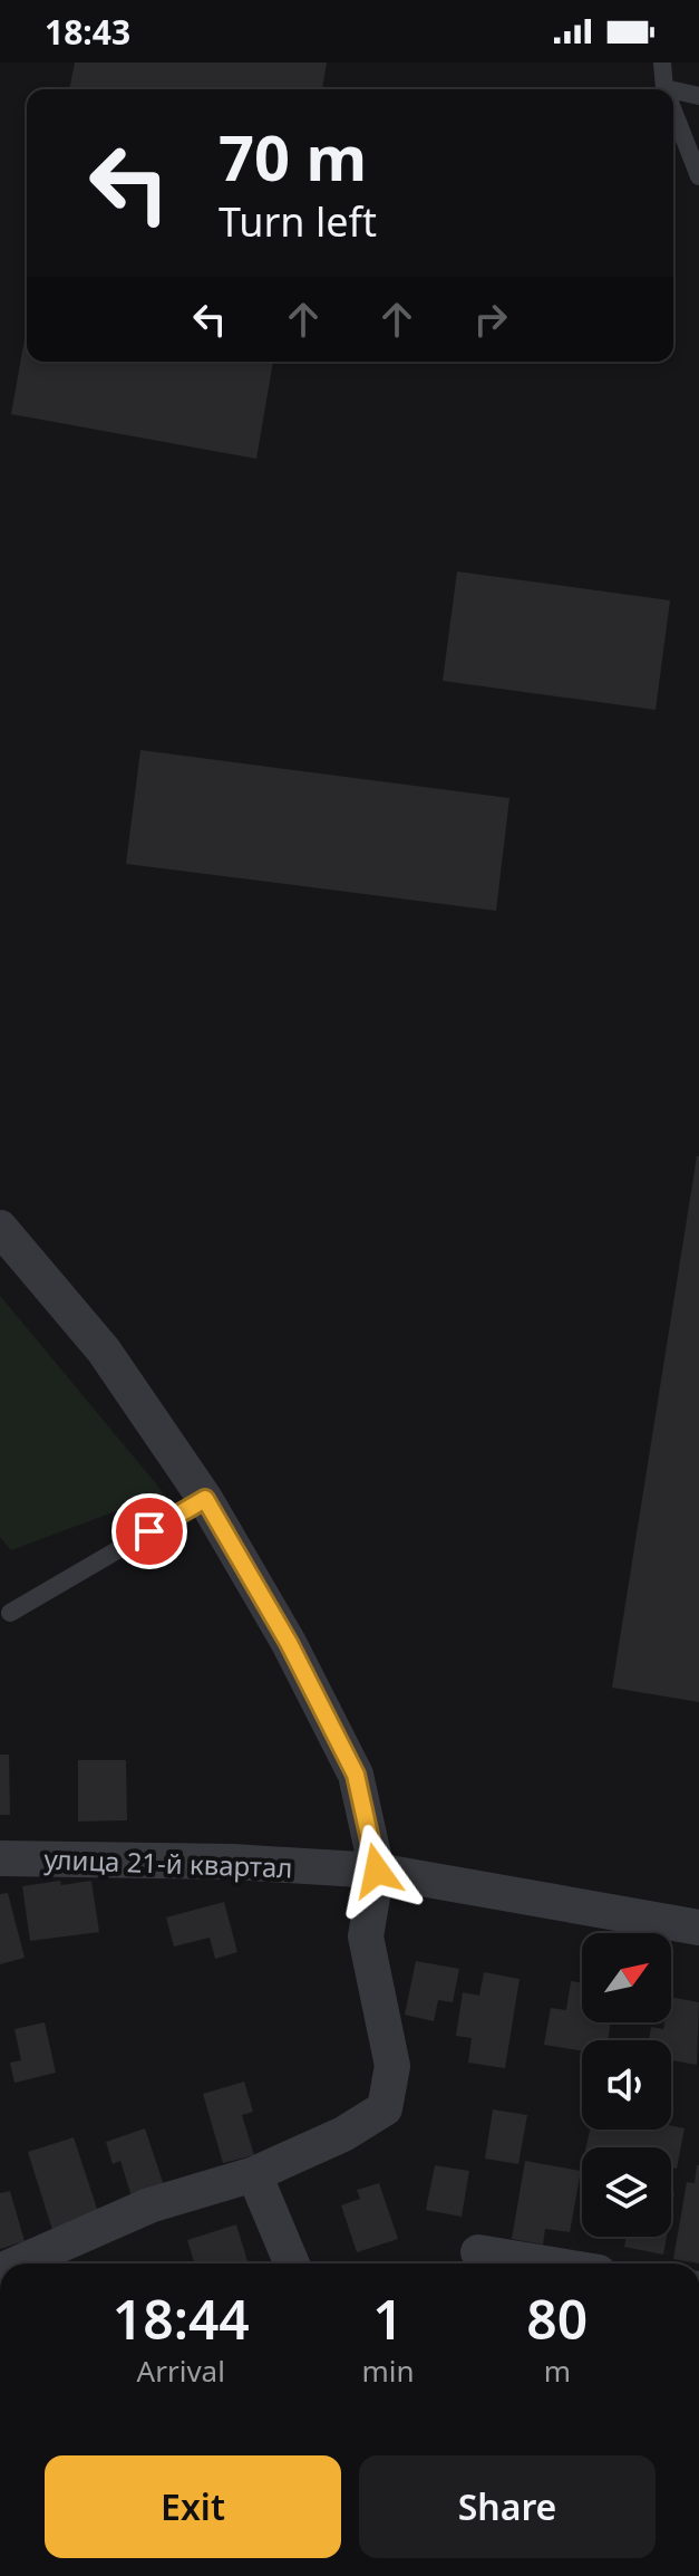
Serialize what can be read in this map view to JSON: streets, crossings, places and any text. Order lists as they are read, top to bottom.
{
  "streets": {
    "street": ["улица 21-й квартал"]
  },
  "north": "top right",
  "page": {
    "status": "18:43",
    "turn": ["70 m", "Turn left"],
    "eta": [
      "18:44",
      "Arrival",
      "1",
      "min",
      "80",
      "m"
    ],
    "buttons": ["Exit", "Share"]
  }
}
